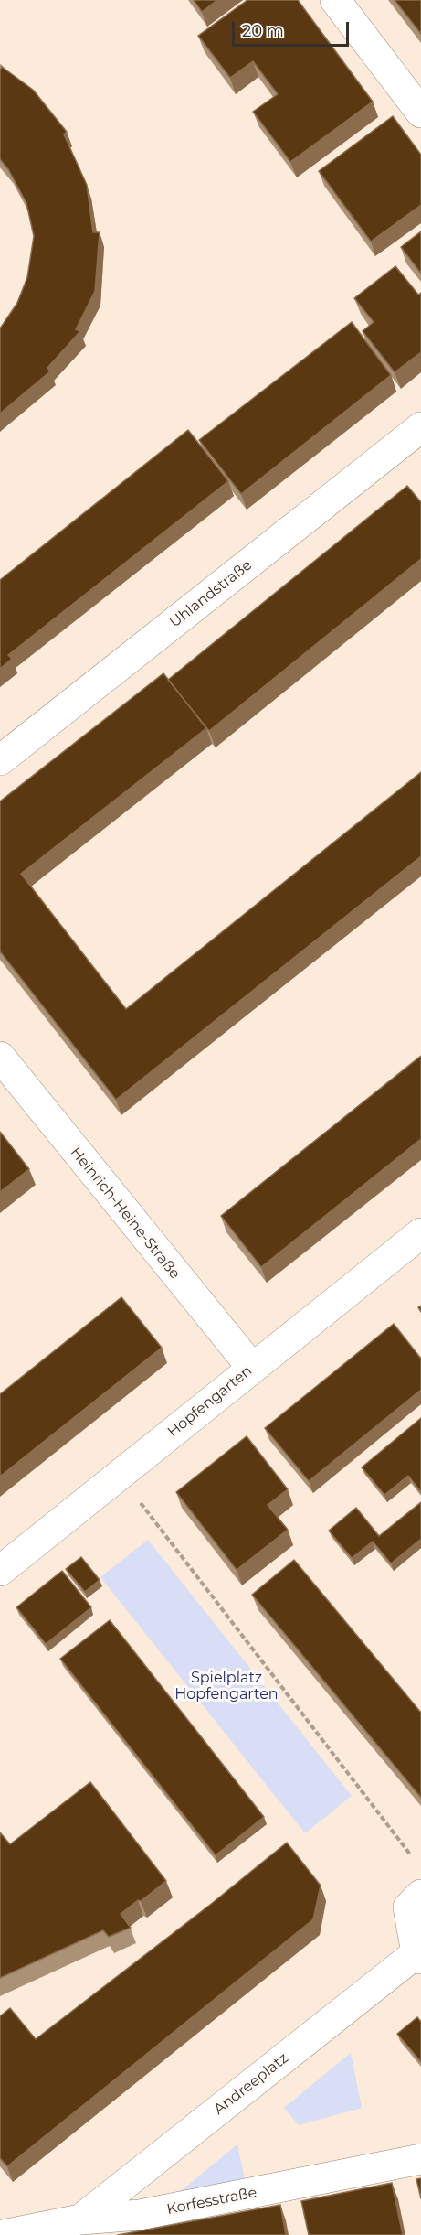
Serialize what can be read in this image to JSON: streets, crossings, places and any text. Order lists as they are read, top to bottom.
{
  "streets": {
    "street": [
      "Uhlandstraße",
      "Heinrich-Heine-Straße",
      "Hopfengarten",
      "Andreeplatz",
      "Korfesstraße"
    ]
  },
  "crossings": [
    ["Heinrich-Heine-Straße", "Hopfengarten"],
    ["Andreeplatz", "Korfesstraße"]
  ],
  "parks": ["Spielplatz Hopfengarten"],
  "scale_bar": "20 m"
}
